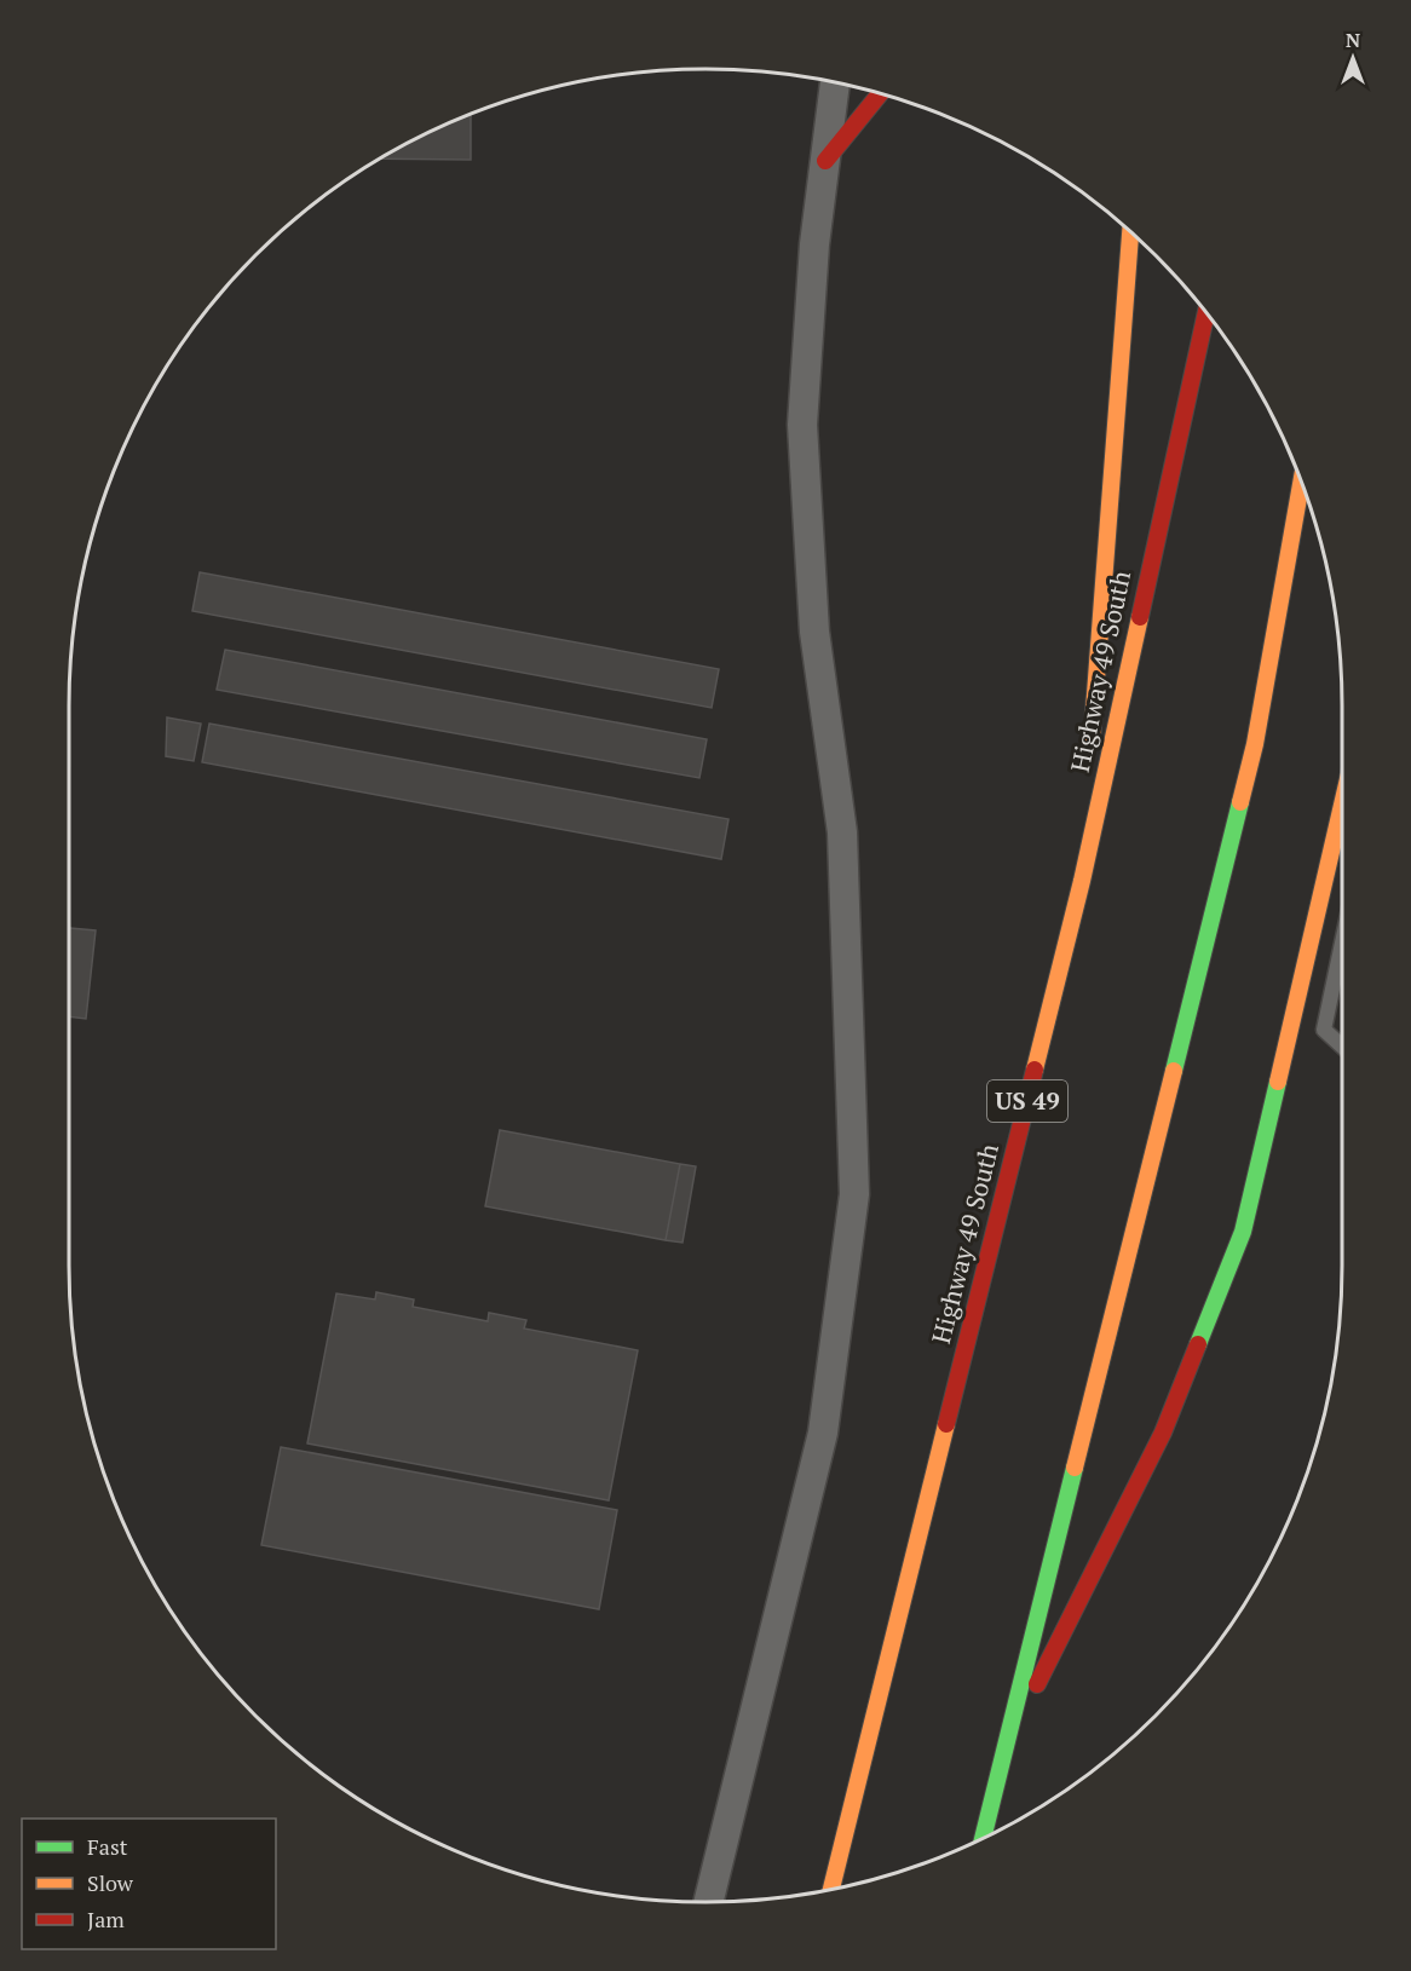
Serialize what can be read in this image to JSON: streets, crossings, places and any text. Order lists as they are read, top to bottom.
{
  "streets": {
    "highway": ["Highway 49 South", "US 49"]
  },
  "legend": ["Fast", "Slow", "Jam"],
  "north": "top"
}
